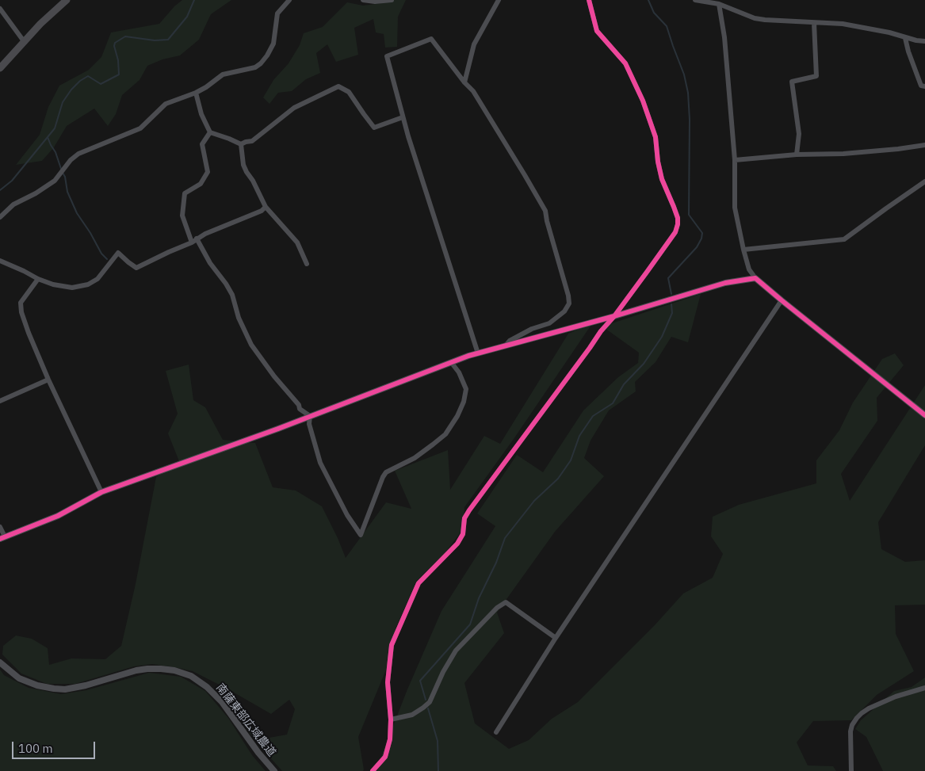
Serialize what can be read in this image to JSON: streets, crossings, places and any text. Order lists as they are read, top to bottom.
{
  "streets": {
    "street": ["南薩東部広域農道"]
  },
  "scale_bar": "100 m"
}
